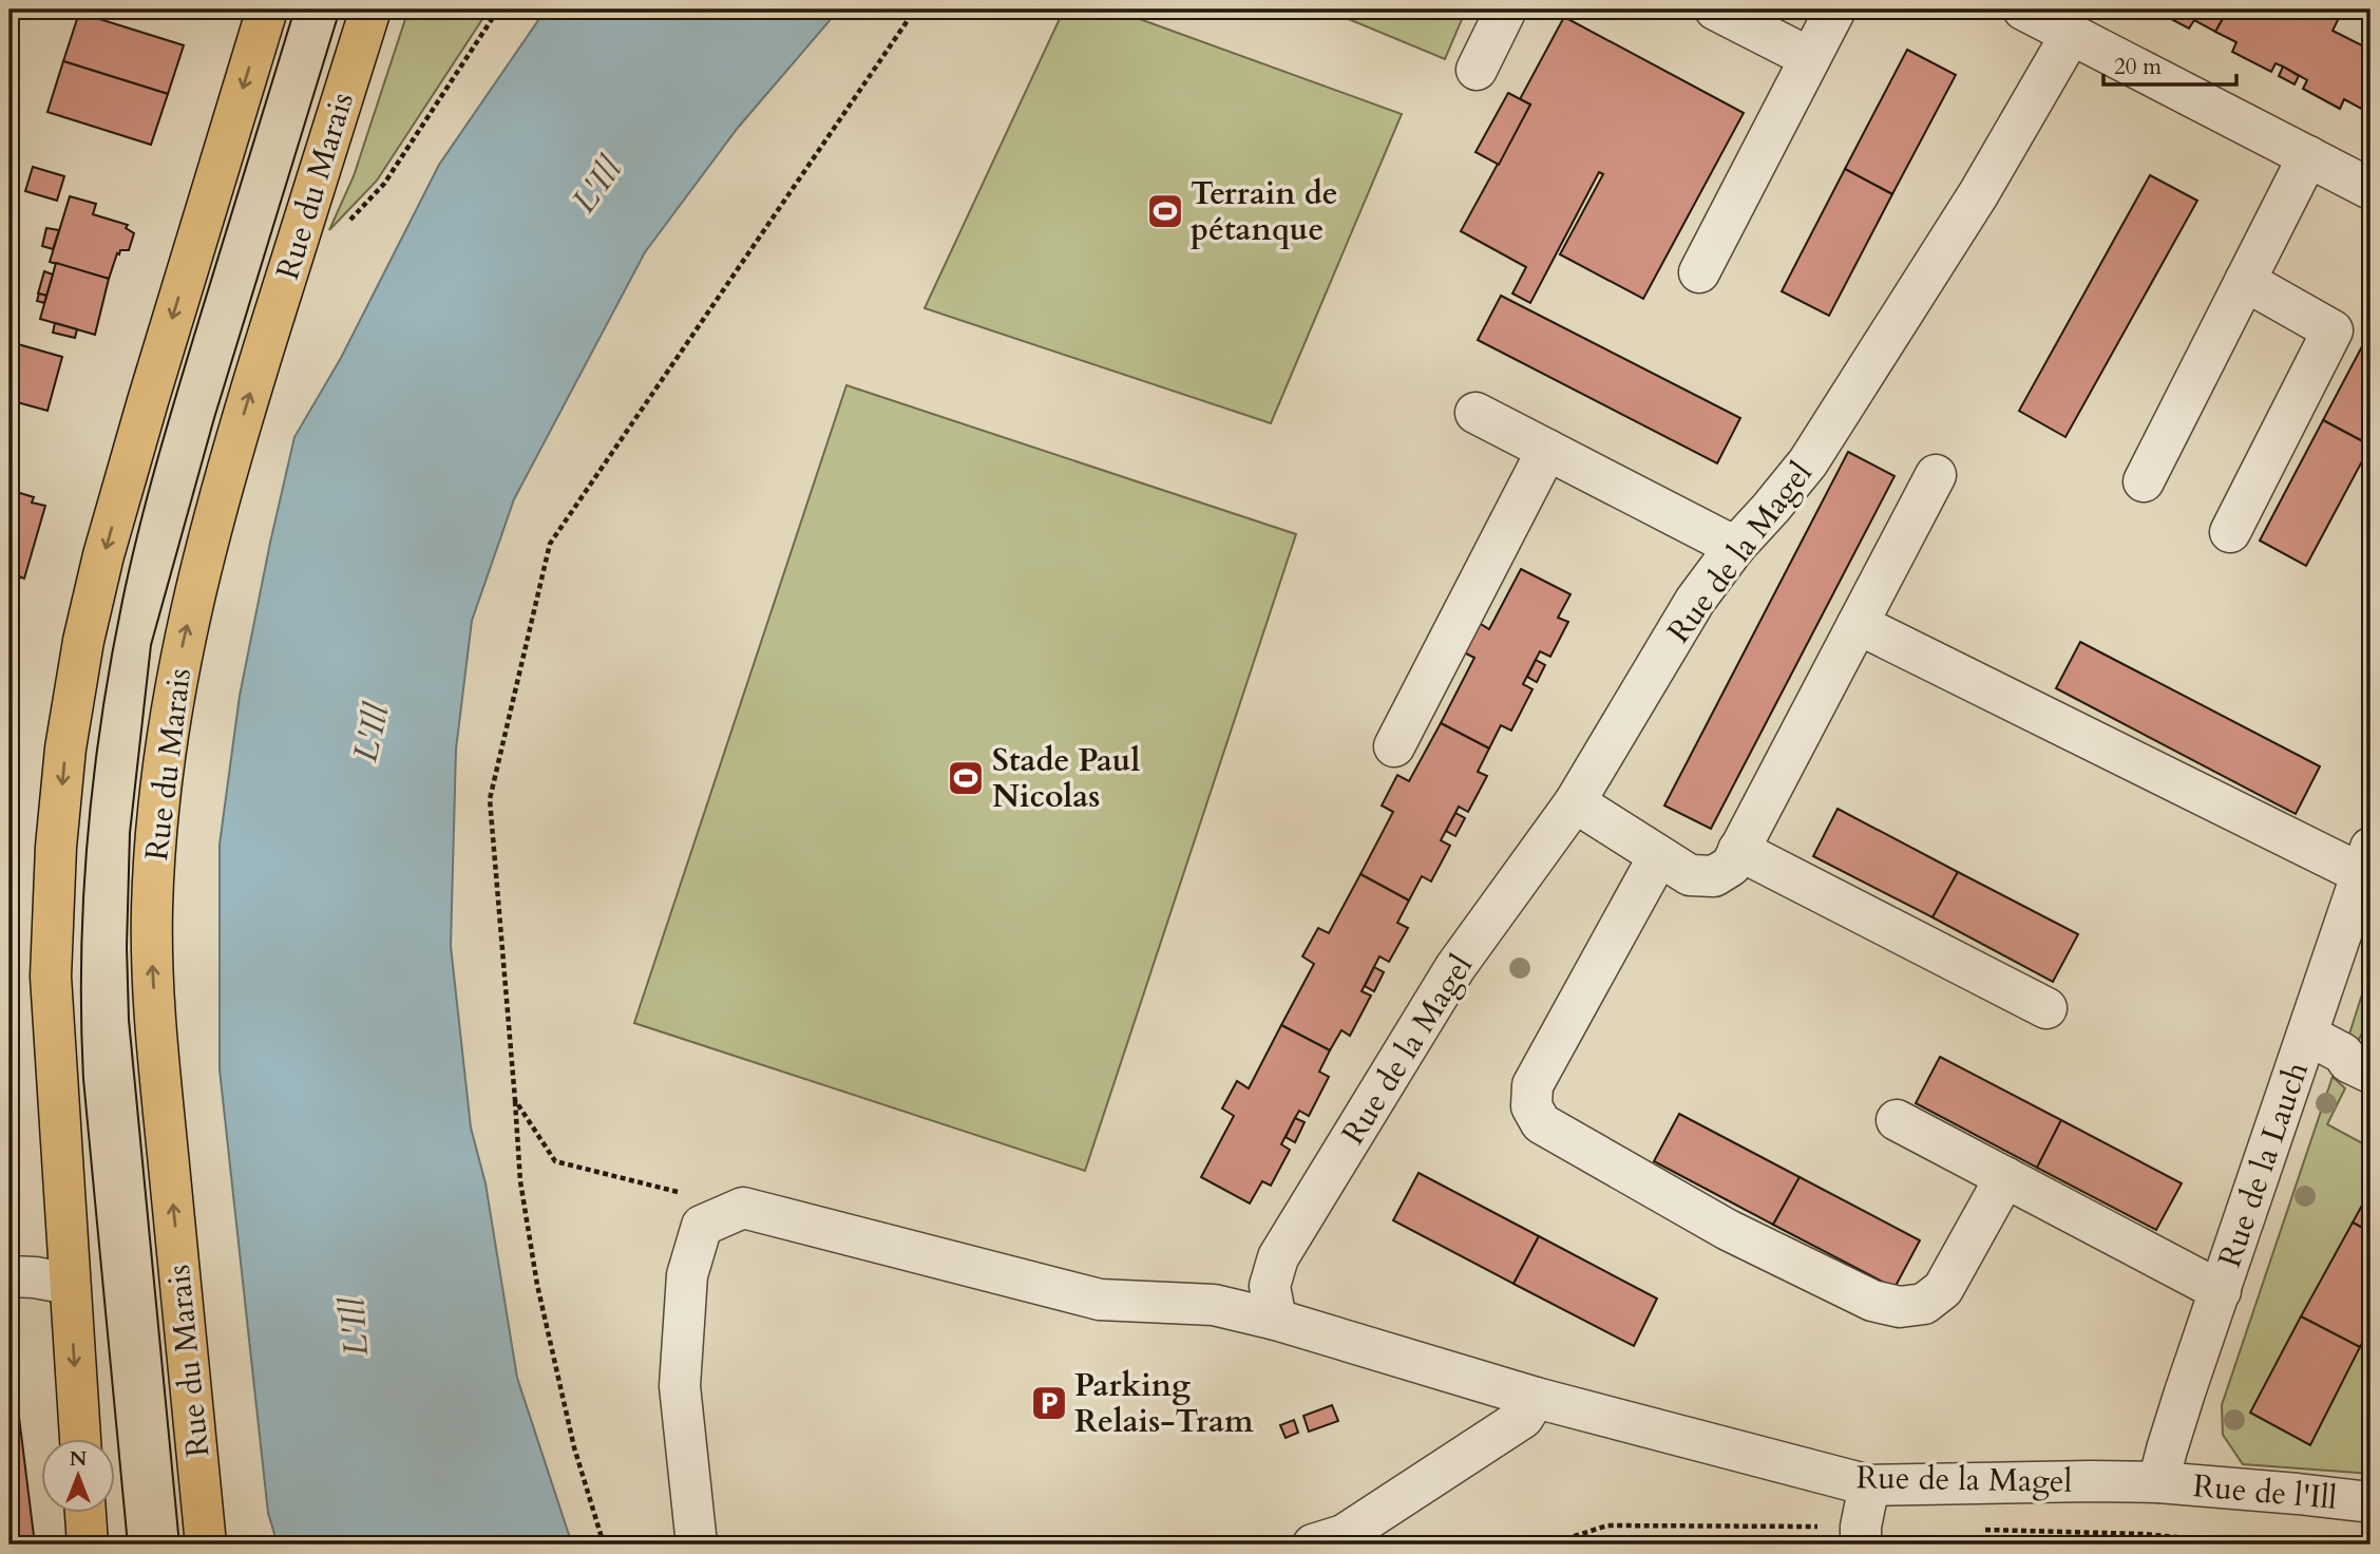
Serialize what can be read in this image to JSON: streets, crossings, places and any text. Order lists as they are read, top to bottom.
{
  "streets": {
    "main road": ["Rue du Marais"],
    "street": ["Rue de la Magel", "Rue de la Lauch", "Rue de l'Ill"]
  },
  "crossings": [
    ["Rue de la Magel", "Rue de la Lauch"],
    ["Rue de la Magel", "Rue de l'Ill"],
    ["Rue de la Lauch", "Rue de l'Ill"]
  ],
  "water": ["L'Ill"],
  "places": {
    "sports": ["Terrain de pétanque", "Stade Paul Nicolas"],
    "parking": ["Parking Relais-Tram"]
  },
  "scale_bar": "20 m",
  "north": "top"
}
